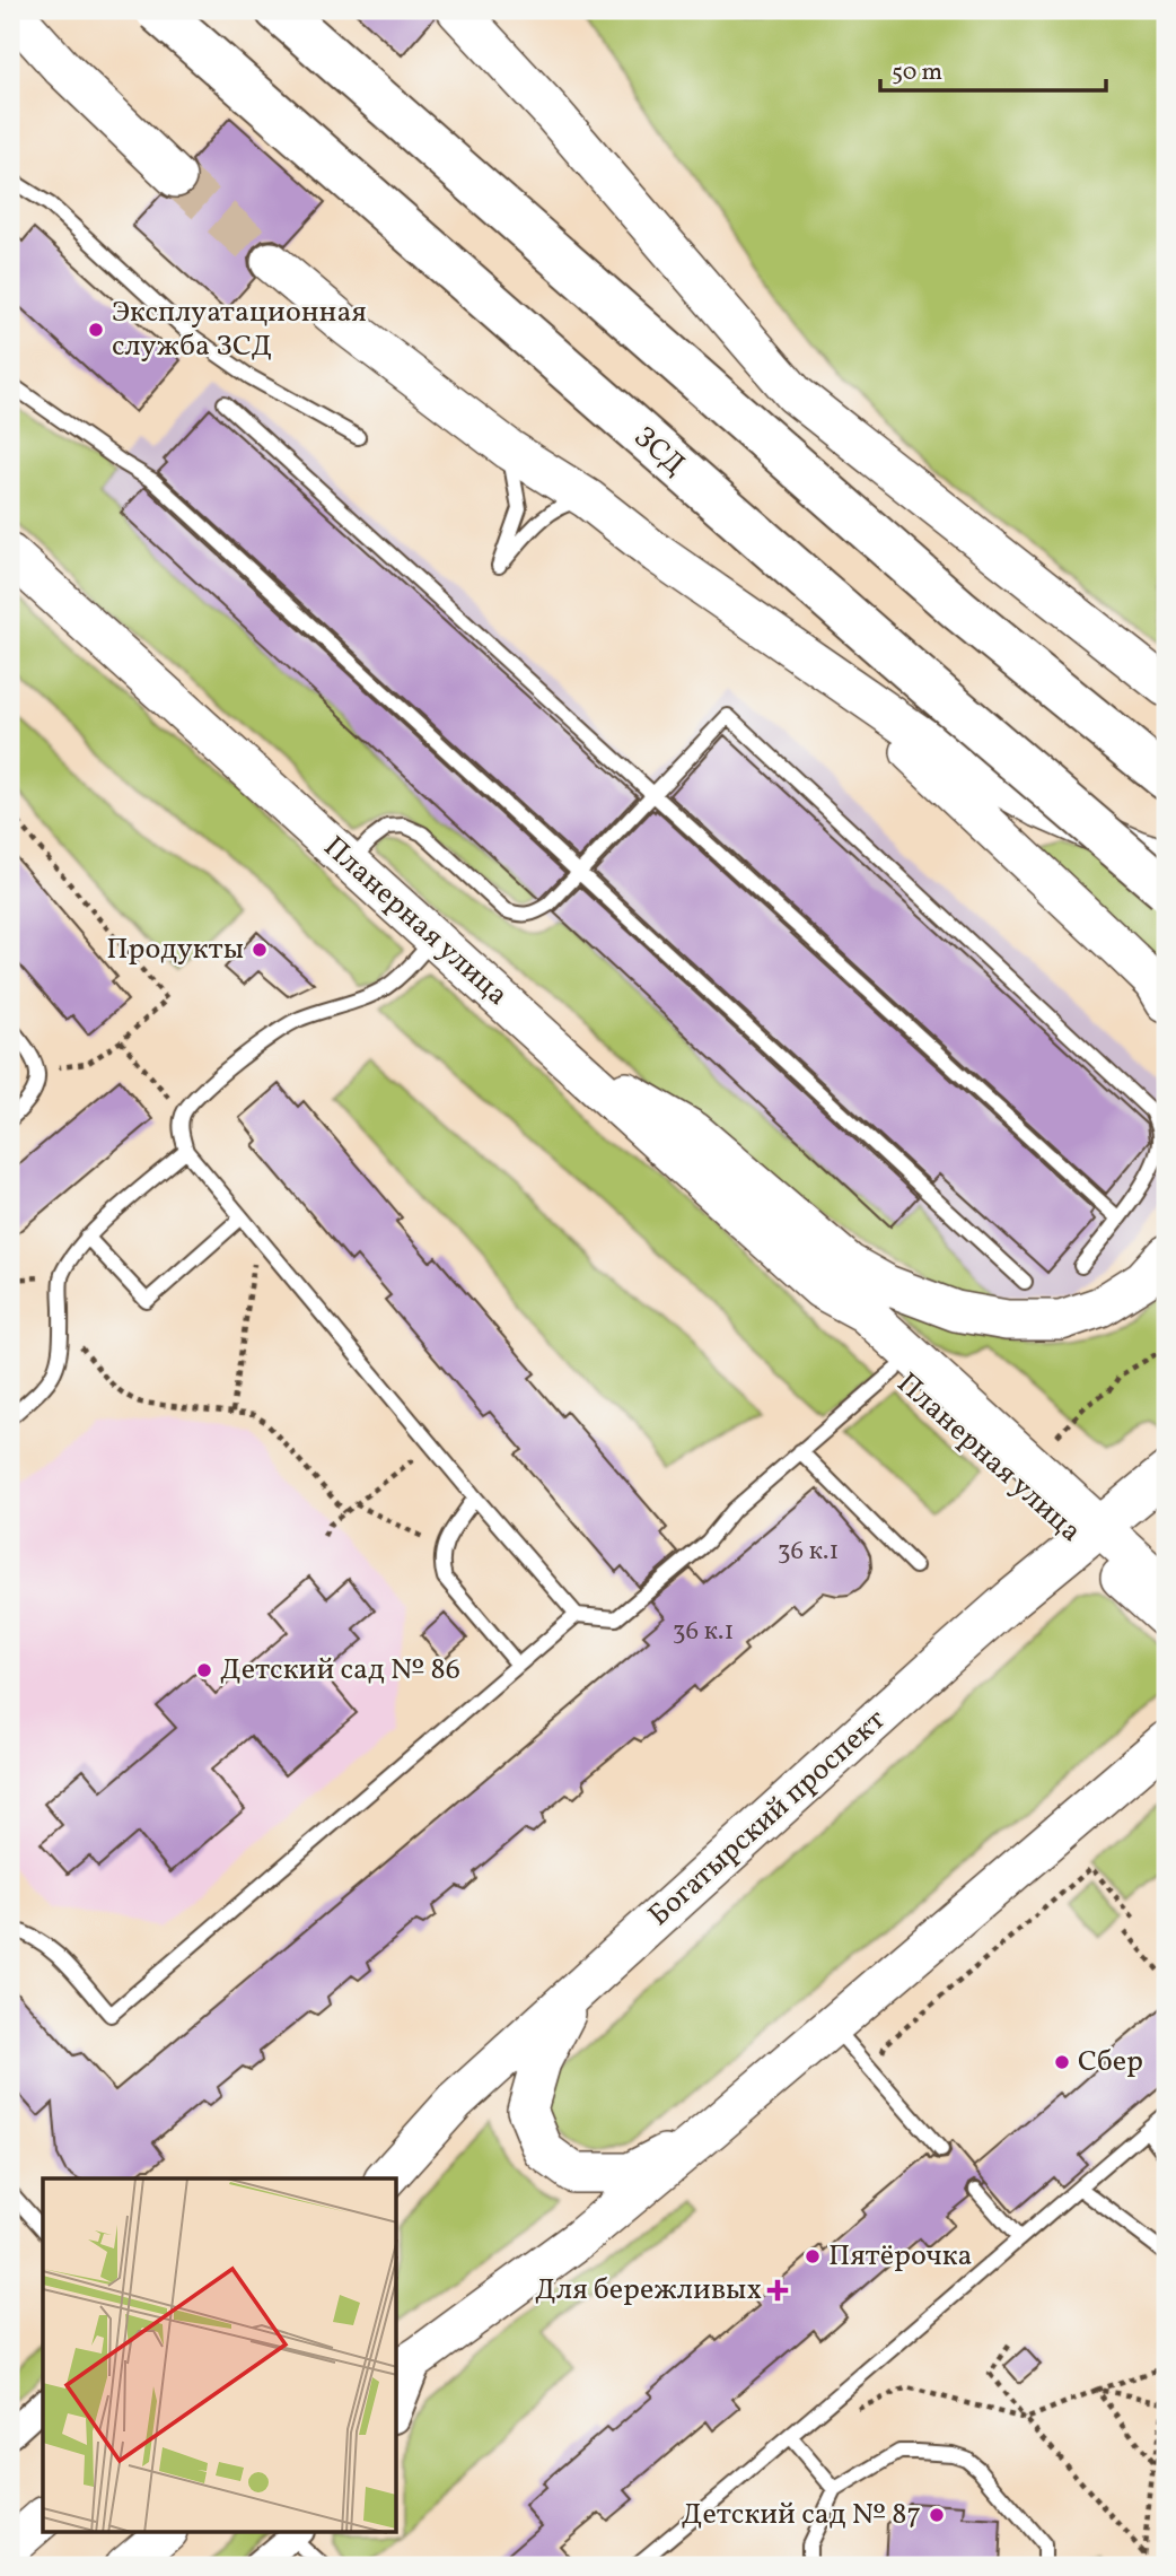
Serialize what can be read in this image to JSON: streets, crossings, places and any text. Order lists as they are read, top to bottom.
{
  "streets": {
    "highway": ["ЗСД"],
    "main road": ["Планерная улица", "Богатырский проспект"]
  },
  "crossings": [
    ["Планерная улица", "Богатырский проспект"]
  ],
  "places": {
    "other": [
      "Эксплуатационная служба ЗСД",
      "Продукты",
      "Детский сад № 86",
      "Сбер",
      "Пятёрочка",
      "Детский сад № 87"
    ],
    "health": ["Для бережливых"]
  },
  "house_numbers": ["36 к.1", "36 к.1"],
  "scale_bar": "50 m"
}
